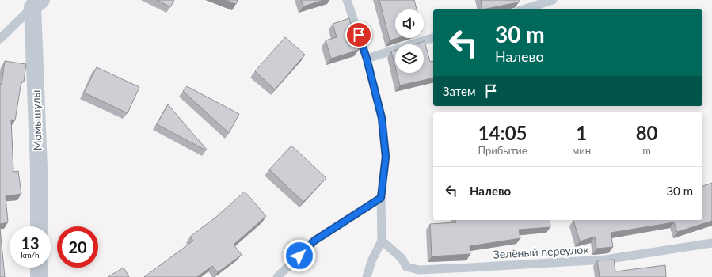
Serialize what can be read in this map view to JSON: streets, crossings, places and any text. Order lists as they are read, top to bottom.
{
  "streets": {
    "street": ["Момышулы"],
    "lane": ["Зелёный переулок"]
  },
  "page": {
    "turn": ["30 m", "Налево"],
    "then": "Затем",
    "eta": [
      "14:05",
      "Прибытие",
      "1",
      "мин",
      "80",
      "m"
    ],
    "list": [
      {
        "name": "Налево",
        "value": "30 m"
      }
    ],
    "speed": "13 km/h",
    "limit": "20"
  }
}
